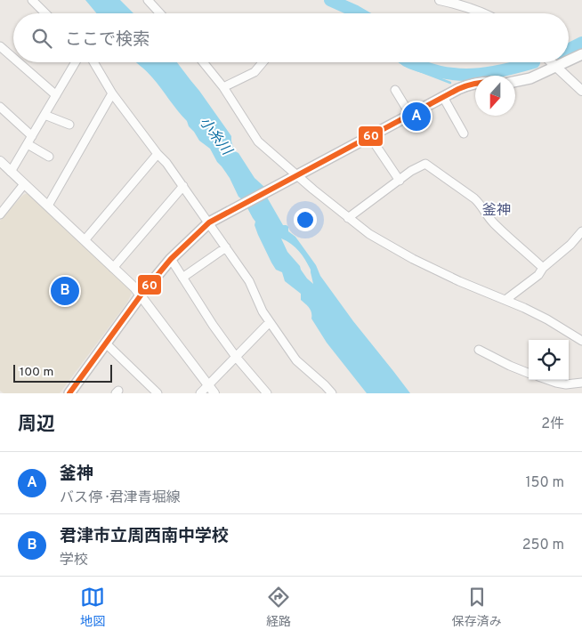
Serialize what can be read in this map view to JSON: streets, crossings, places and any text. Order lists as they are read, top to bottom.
{
  "districts": ["釜神"],
  "water": ["小糸川"],
  "lines": ["transit line 60"],
  "scale_bar": "100 m",
  "north": "bottom",
  "page": {
    "search": "ここで検索",
    "pins": ["A", "B"],
    "scale": "100 m",
    "heading": ["周辺", "2件"],
    "list": [
      {
        "mark": "A",
        "name": "釜神",
        "note": "バス停 · 君津青堀線",
        "value": "150 m"
      },
      {
        "mark": "B",
        "name": "君津市立周西南中学校",
        "note": "学校",
        "value": "250 m"
      }
    ],
    "nav": ["地図", "経路", "保存済み"]
  }
}
